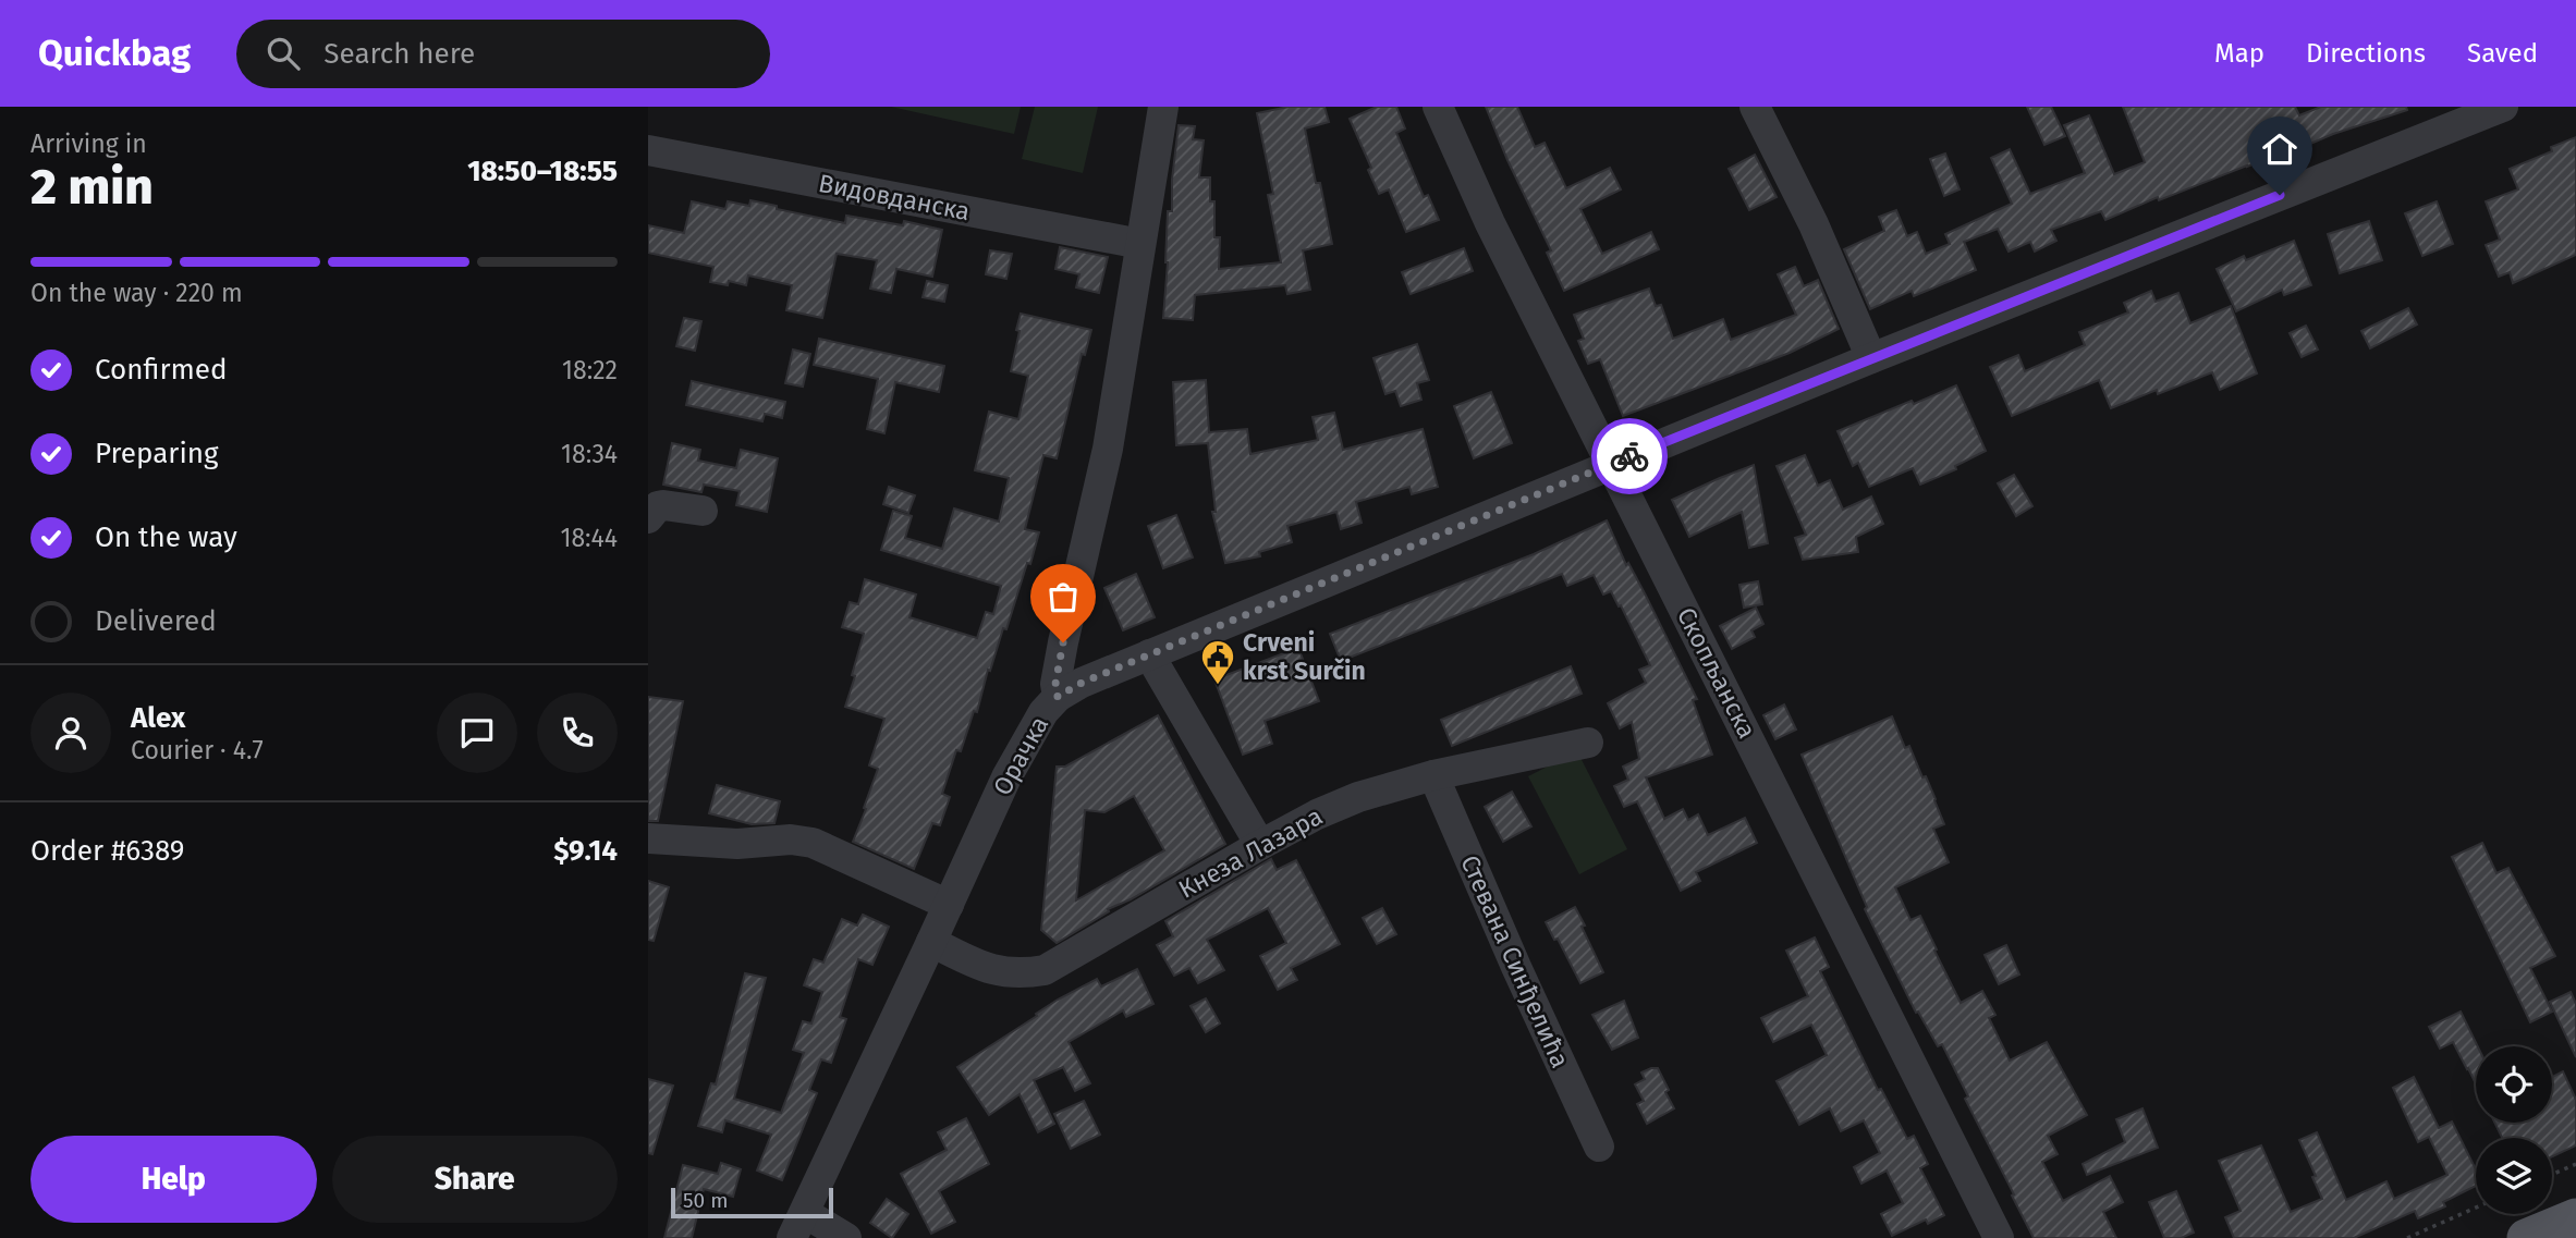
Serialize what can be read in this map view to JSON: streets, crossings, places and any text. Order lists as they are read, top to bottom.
{
  "streets": {
    "street": [
      "Видовданска",
      "Скопљанска",
      "Орачка",
      "Кнеза Лазара",
      "Стевана Синђелића"
    ]
  },
  "crossings": [
    ["Видовданска", "Орачка"],
    ["Орачка", "Кнеза Лазара"],
    ["Кнеза Лазара", "Стевана Синђелића"]
  ],
  "places": {
    "public building": ["Crveni krst Surčin"]
  },
  "scale_bar": "50 m",
  "page": {
    "header": "Quickbag",
    "search": "Search here",
    "nav": ["Map", "Directions", "Saved"],
    "heading": ["2 min", "Arriving in", "18:50–18:55"],
    "panel": [
      "Alex",
      "Courier · 4.7",
      "Order #6389",
      "$9.14"
    ],
    "bar": "On the way · 220 m",
    "list": [
      ["Confirmed", "18:22"],
      ["Preparing", "18:34"],
      ["On the way", "18:44"],
      "Delivered"
    ],
    "buttons": ["Help", "Share"],
    "scale": "50 m"
  }
}
